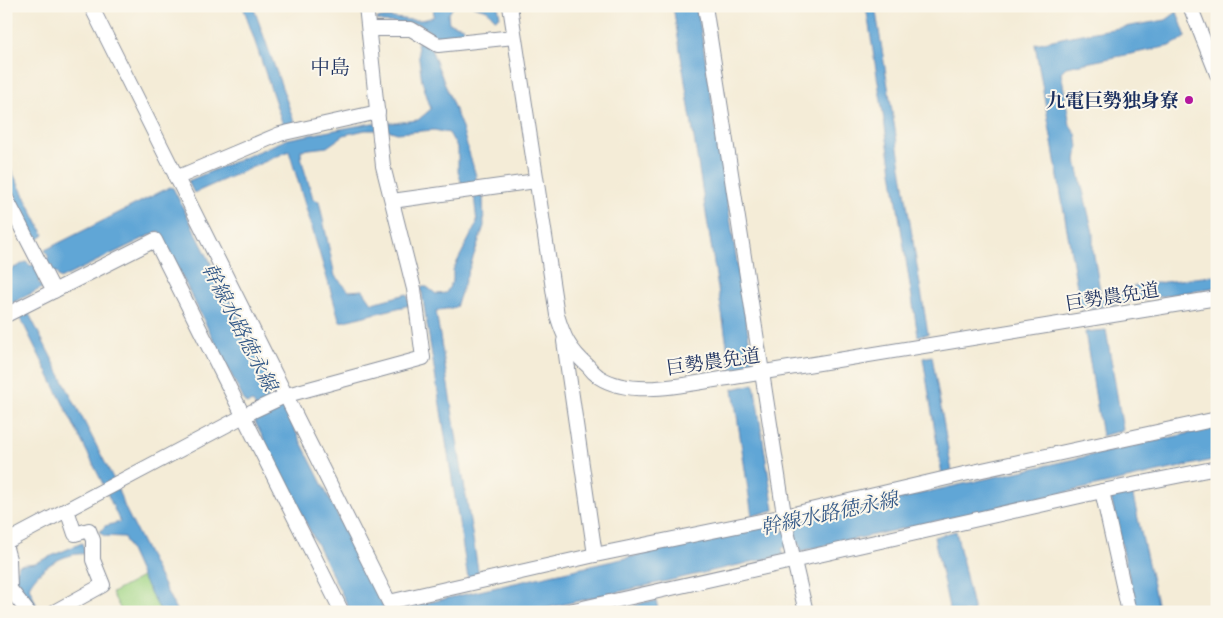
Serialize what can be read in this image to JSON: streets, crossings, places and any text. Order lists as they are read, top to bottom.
{
  "streets": {
    "street": ["巨勢農免道"]
  },
  "districts": ["中島"],
  "water": ["幹線水路徳永線"],
  "places": ["九電巨勢独身寮"]
}
